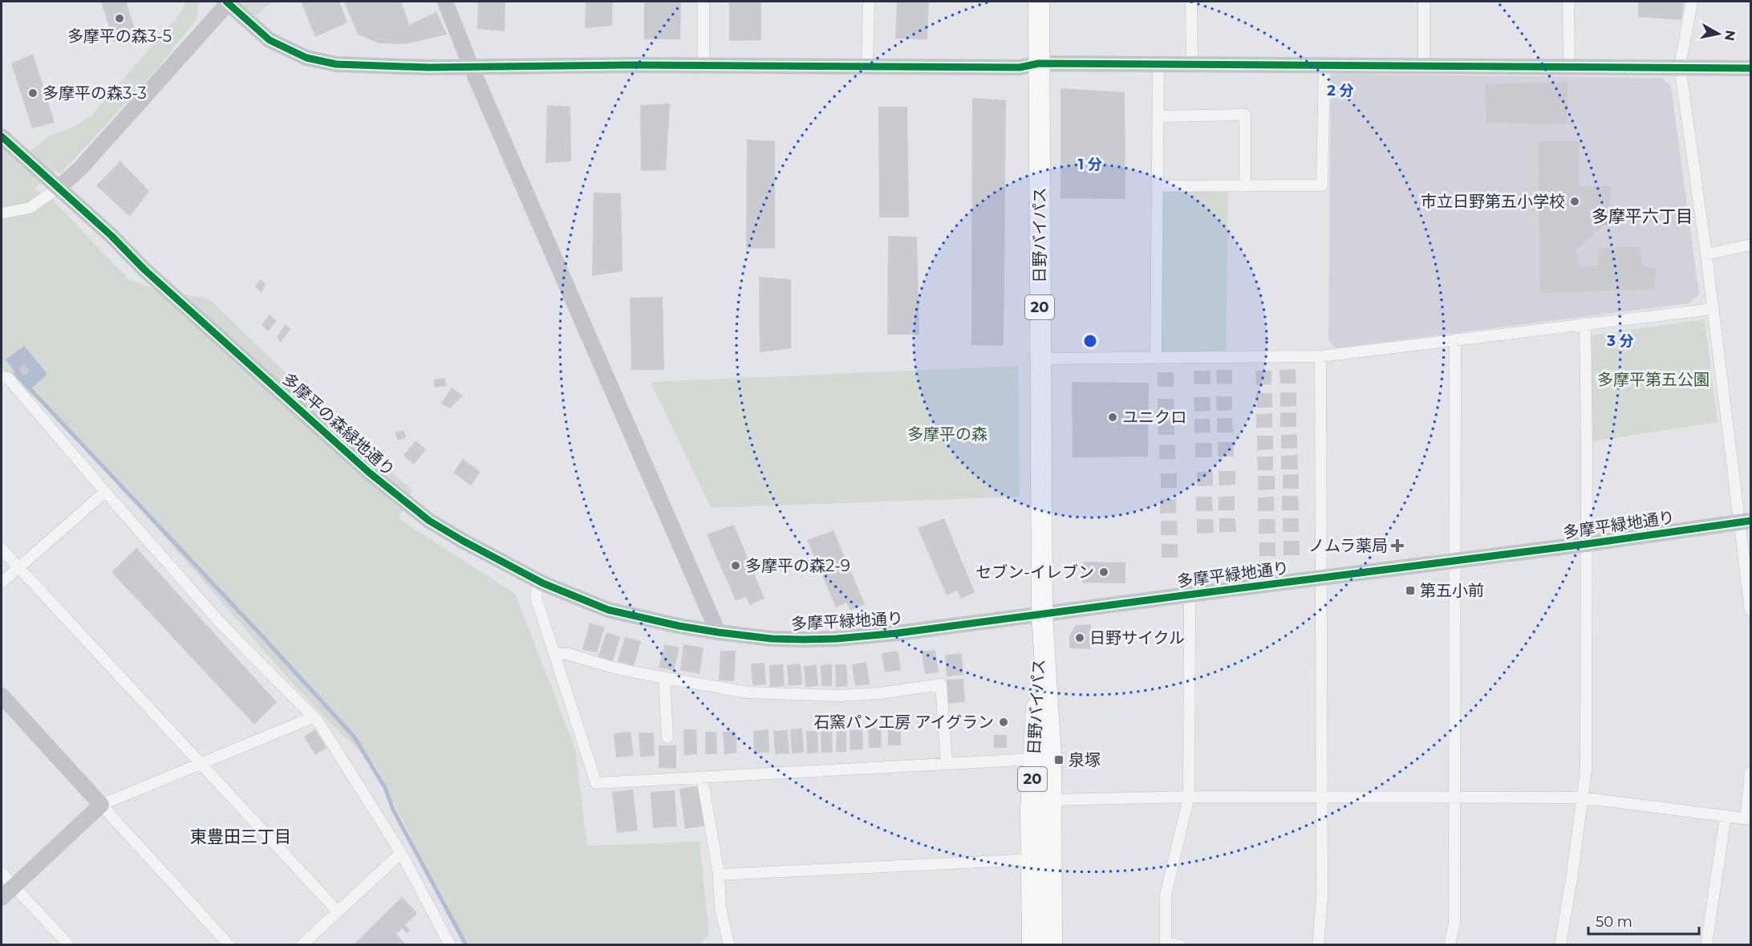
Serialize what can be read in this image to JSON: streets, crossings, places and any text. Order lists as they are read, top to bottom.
{
  "streets": {
    "highway": ["日野バイパス", "20"],
    "street": ["多摩平の森緑地通り", "多摩平緑地通り"]
  },
  "crossings": [
    ["日野バイパス", "多摩平緑地通り"],
    ["多摩平の森緑地通り", "多摩平緑地通り"]
  ],
  "districts": ["多摩平六丁目", "東豊田三丁目"],
  "parks": ["多摩平第五公園", "多摩平の森"],
  "places": {
    "other": [
      "多摩平の森3-5",
      "多摩平の森3-3",
      "市立日野第五小学校",
      "ユニクロ",
      "多摩平の森2-9",
      "セブン-イレブン",
      "日野サイクル",
      "石窯パン工房 アイグラン"
    ],
    "health": ["ノムラ薬局"],
    "transit": ["第五小前", "泉塚"]
  },
  "scale_bar": "50 m",
  "north": "right",
  "rings": ["2 分", "1 分", "3 分"]
}
